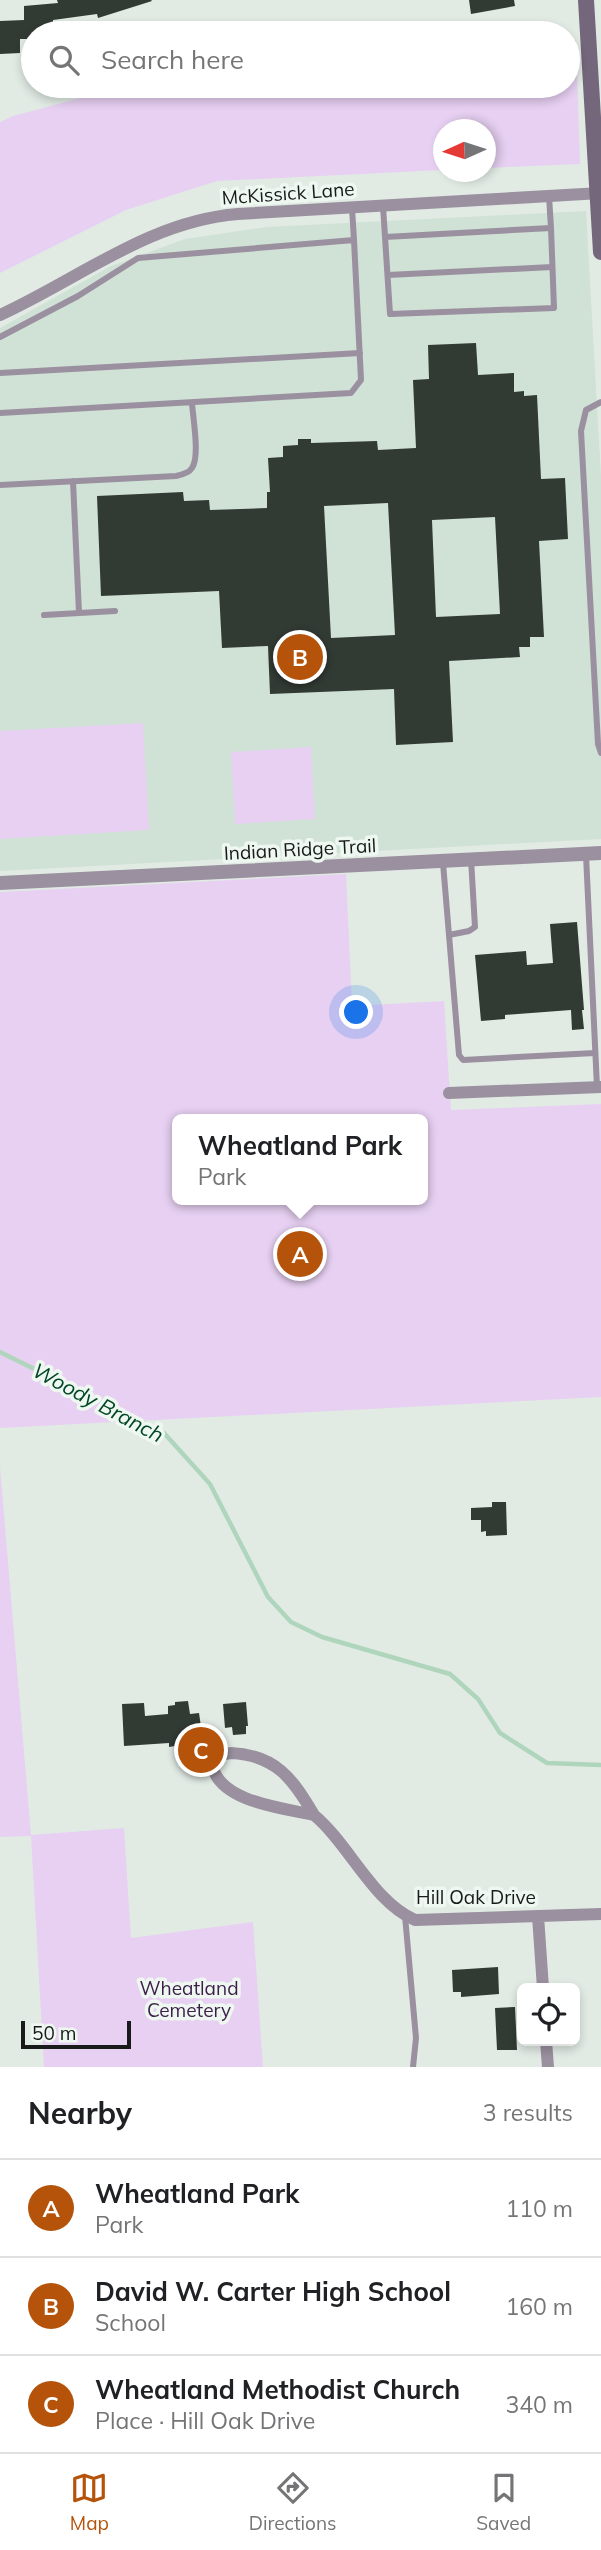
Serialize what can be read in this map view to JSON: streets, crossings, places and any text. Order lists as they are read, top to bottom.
{
  "streets": {
    "street": ["McKissick Lane", "Indian Ridge Trail", "Hill Oak Drive"]
  },
  "water": ["Woody Branch"],
  "parks": ["Wheatland Cemetery"],
  "scale_bar": "50 m",
  "north": "left",
  "page": {
    "search": "Search here",
    "pins": ["B", "A", "C"],
    "popup": ["Wheatland Park", "Park"],
    "scale": "50 m",
    "heading": ["Nearby", "3 results"],
    "list": [
      {
        "mark": "A",
        "name": "Wheatland Park",
        "note": "Park",
        "value": "110 m"
      },
      {
        "mark": "B",
        "name": "David W. Carter High School",
        "note": "School",
        "value": "160 m"
      },
      {
        "mark": "C",
        "name": "Wheatland Methodist Church",
        "note": "Place · Hill Oak Drive",
        "value": "340 m"
      }
    ],
    "nav": ["Map", "Directions", "Saved"]
  }
}
